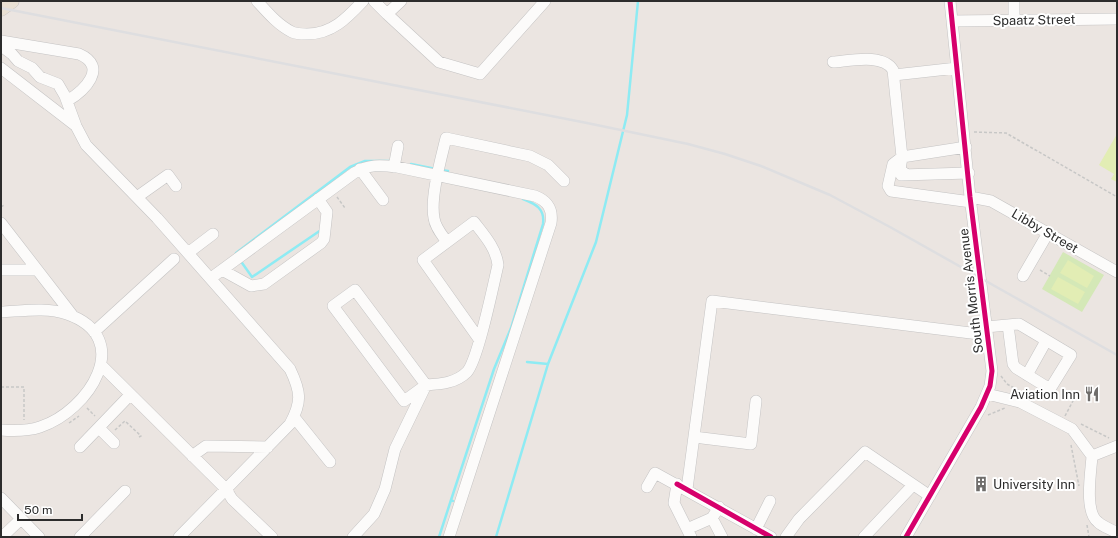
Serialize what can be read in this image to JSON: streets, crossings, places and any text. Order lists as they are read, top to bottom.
{
  "streets": {
    "street": ["Spaatz Street", "Libby Street", "South Morris Avenue"]
  },
  "crossings": [
    ["Spaatz Street", "South Morris Avenue"],
    ["Libby Street", "South Morris Avenue"]
  ],
  "places": {
    "restaurant": ["Aviation Inn"],
    "building": ["University Inn"]
  },
  "scale_bar": "50 m"
}
